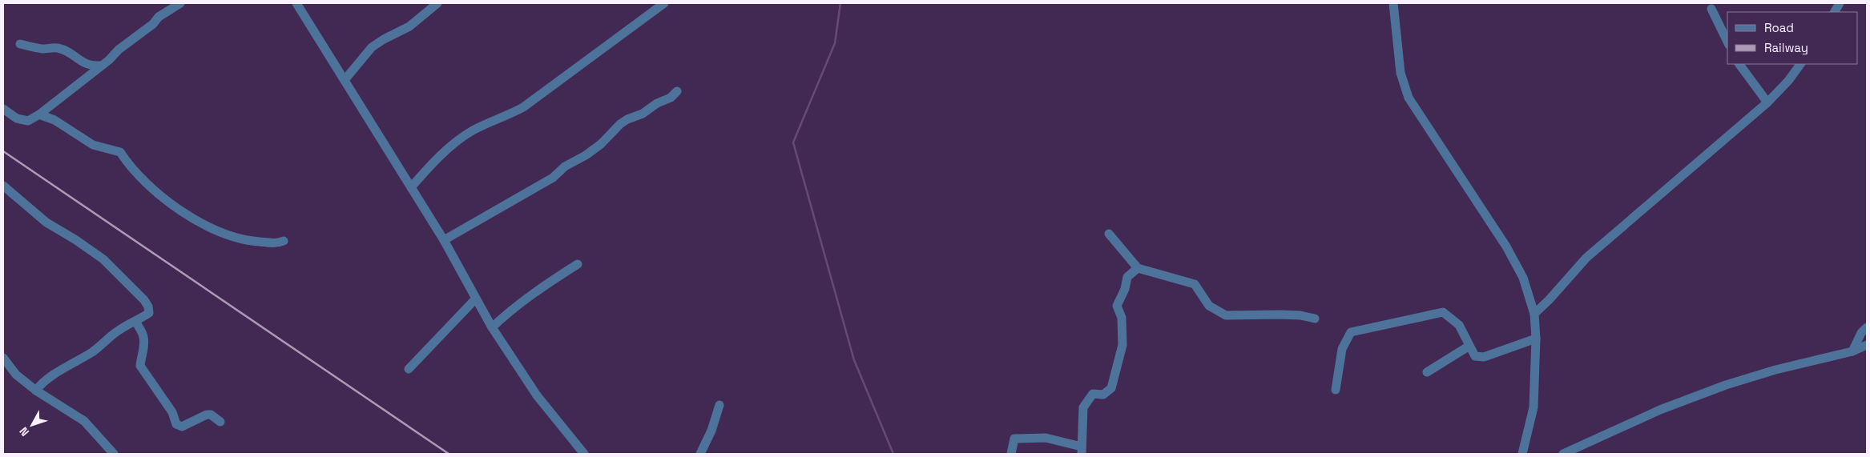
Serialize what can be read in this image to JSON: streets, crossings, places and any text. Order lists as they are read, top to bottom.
{
  "legend": ["Road", "Railway"],
  "north": "bottom left"
}
